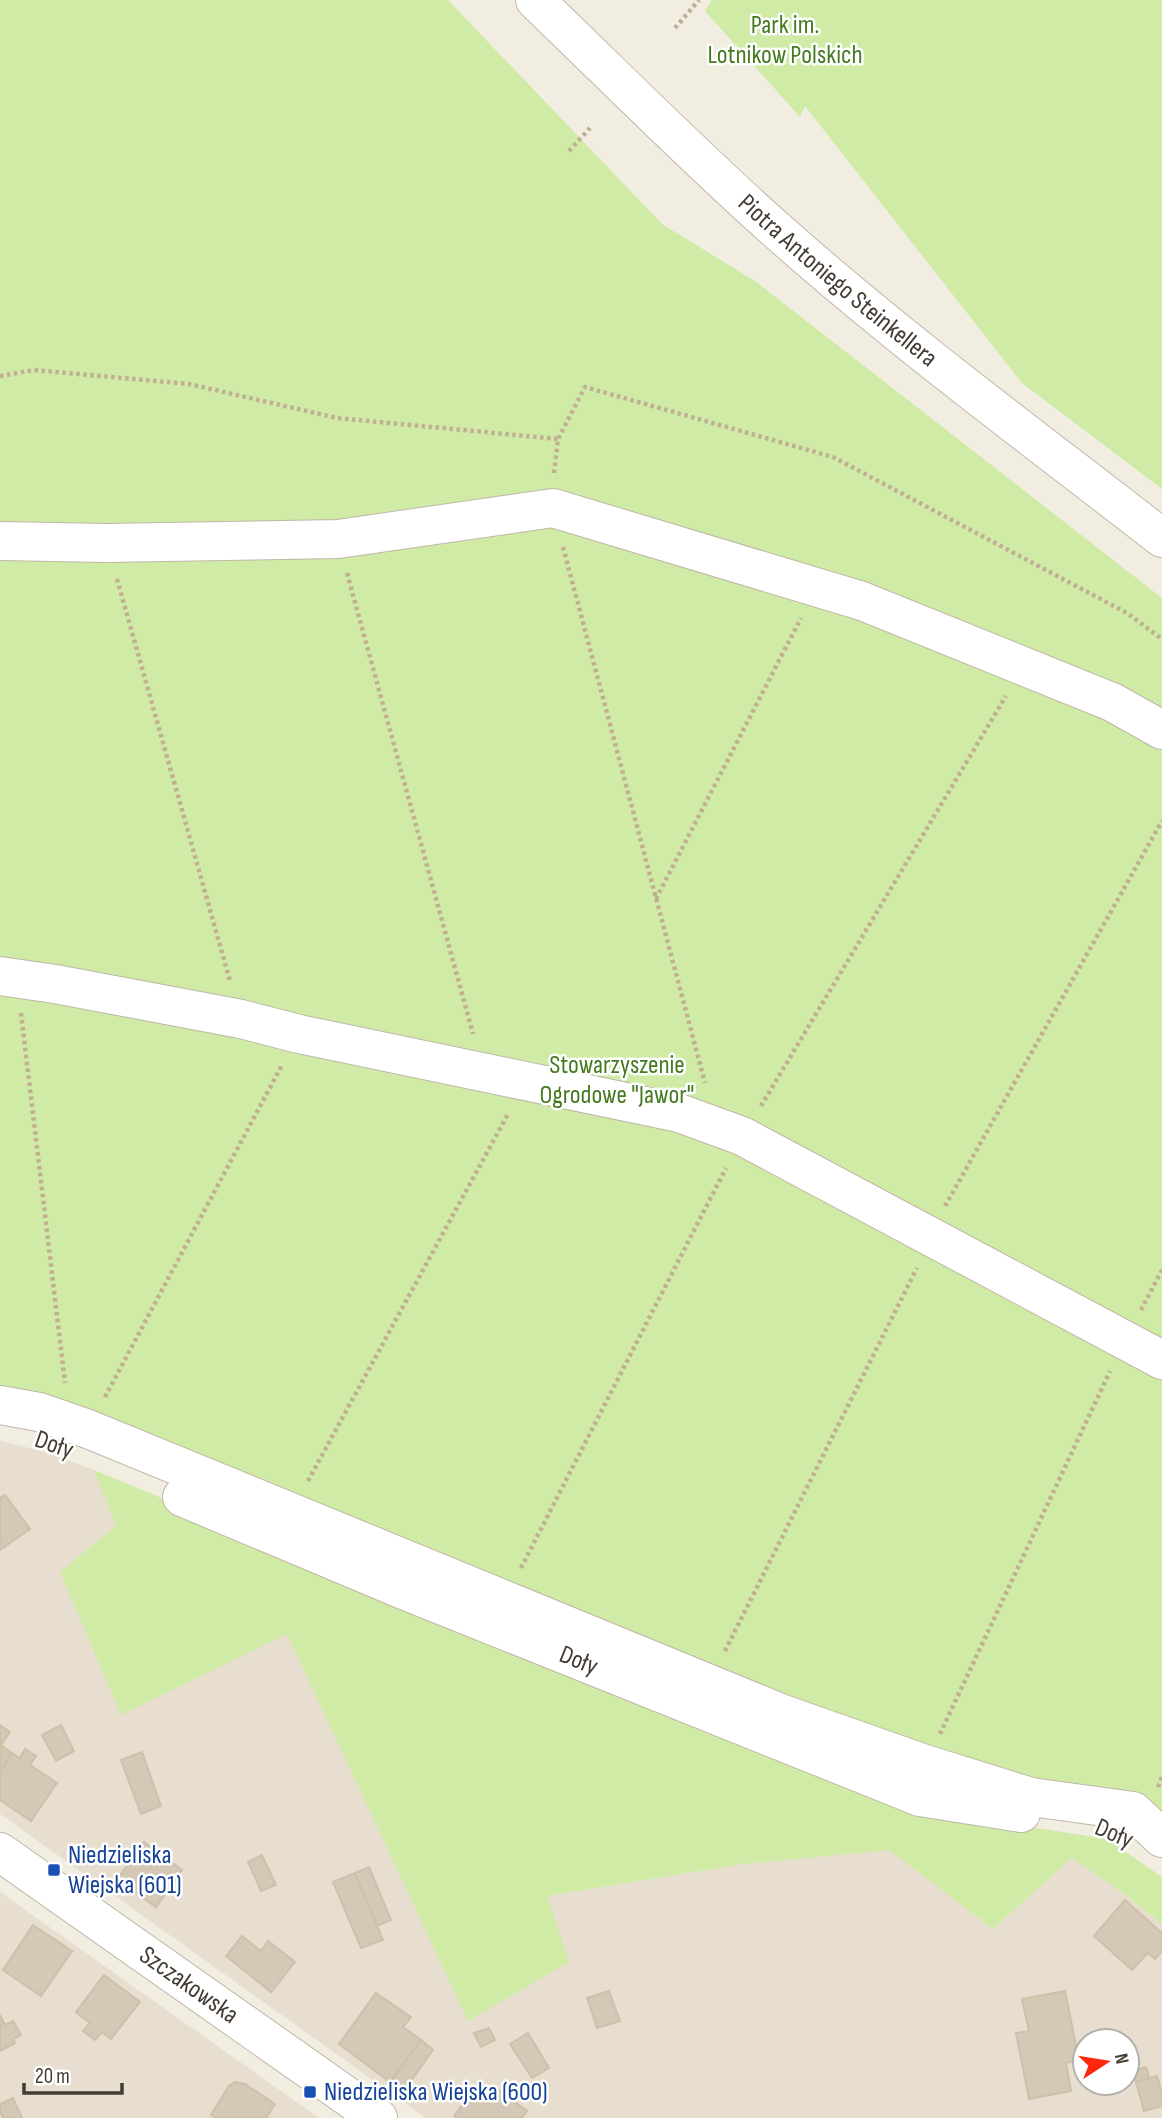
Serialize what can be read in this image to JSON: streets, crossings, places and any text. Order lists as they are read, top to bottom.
{
  "streets": {
    "street": ["Piotra Antoniego Steinkellera", "Doły", "Szczakowska"]
  },
  "parks": ["Park im. Lotnikow Polskich", "Stowarzyszenie Ogrodowe \"Jawor\""],
  "places": {
    "transit": ["Niedzieliska Wiejska (601)", "Niedzieliska Wiejska (600)"]
  },
  "scale_bar": "20 m",
  "north": "right"
}
